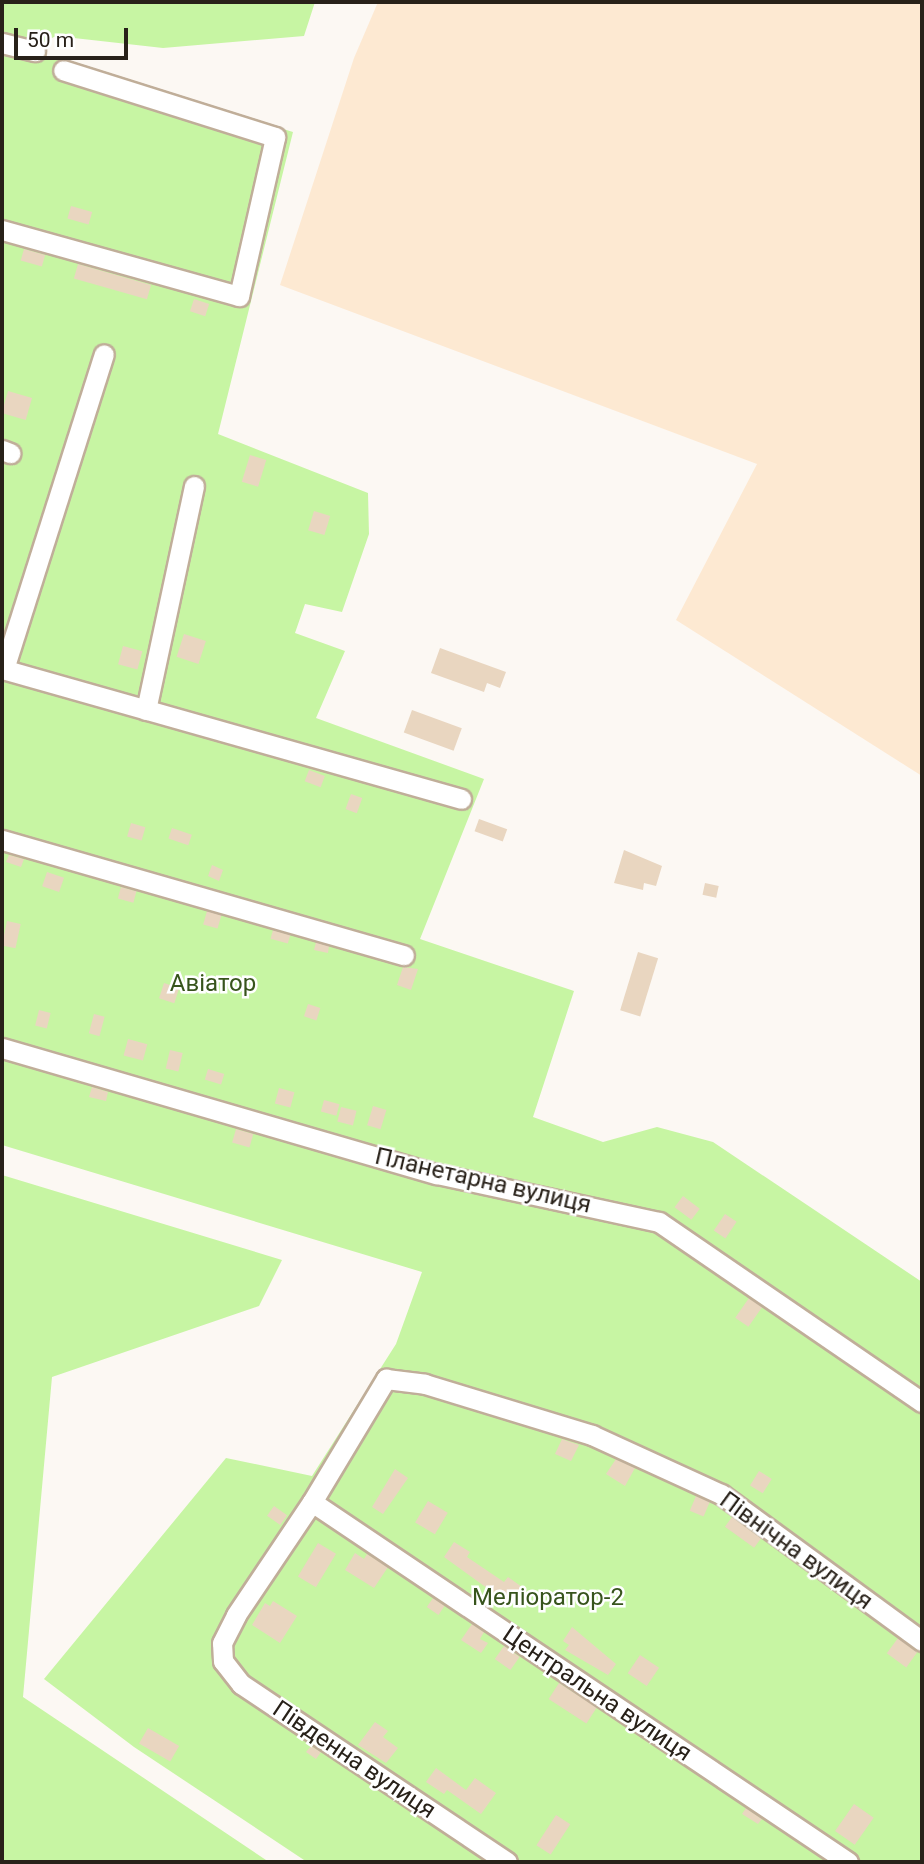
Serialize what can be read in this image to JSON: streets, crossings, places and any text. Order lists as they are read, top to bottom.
{
  "streets": {
    "street": [
      "Планетарна вулиця",
      "Північна вулиця",
      "Центральна вулиця",
      "Південна вулиця"
    ]
  },
  "crossings": [
    ["Північна вулиця", "Центральна вулиця"],
    ["Північна вулиця", "Південна вулиця"],
    ["Центральна вулиця", "Південна вулиця"]
  ],
  "parks": ["Авіатор", "Меліоратор-2"],
  "scale_bar": "50 m"
}
